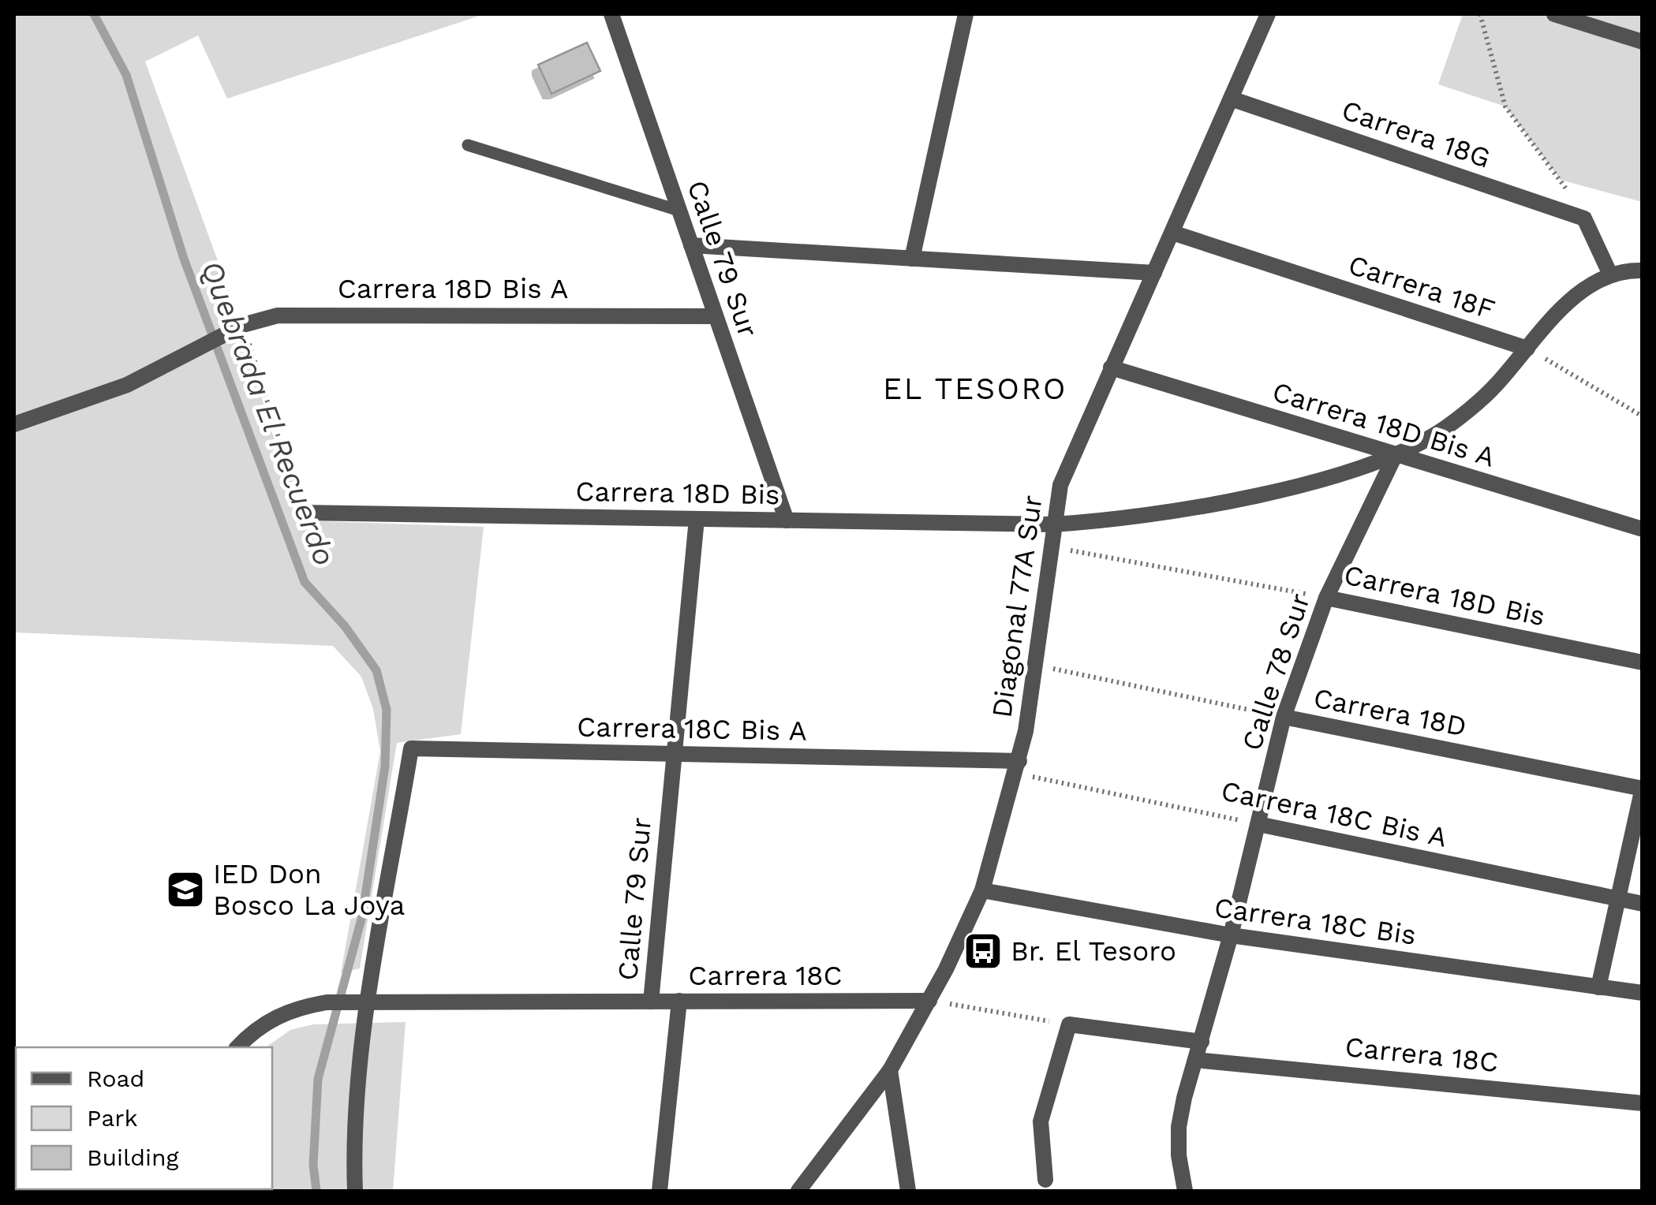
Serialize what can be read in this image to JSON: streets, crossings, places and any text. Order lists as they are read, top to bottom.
{
  "streets": {
    "street": [
      "Carrera 18G",
      "Calle 79 Sur",
      "Carrera 18F",
      "Carrera 18D Bis A",
      "Carrera 18D Bis",
      "Diagonal 77A Sur",
      "Calle 78 Sur",
      "Carrera 18D",
      "Carrera 18C Bis A",
      "Carrera 18C Bis",
      "Carrera 18C"
    ]
  },
  "crossings": [
    ["Carrera 18G", "Diagonal 77A Sur"],
    ["Calle 79 Sur", "Carrera 18D Bis A"],
    ["Calle 79 Sur", "Carrera 18D Bis"],
    ["Calle 79 Sur", "Carrera 18C Bis A"],
    ["Calle 79 Sur", "Carrera 18C"],
    ["Carrera 18F", "Diagonal 77A Sur"],
    ["Carrera 18D Bis A", "Carrera 18D Bis"],
    ["Carrera 18D Bis A", "Diagonal 77A Sur"],
    ["Carrera 18D Bis A", "Calle 78 Sur"],
    ["Carrera 18D Bis", "Diagonal 77A Sur"],
    ["Carrera 18D Bis", "Calle 78 Sur"],
    ["Diagonal 77A Sur", "Carrera 18D"],
    ["Diagonal 77A Sur", "Carrera 18C Bis A"],
    ["Diagonal 77A Sur", "Carrera 18C Bis"],
    ["Diagonal 77A Sur", "Carrera 18C"],
    ["Calle 78 Sur", "Carrera 18D"],
    ["Calle 78 Sur", "Carrera 18C Bis A"],
    ["Calle 78 Sur", "Carrera 18C Bis"],
    ["Calle 78 Sur", "Carrera 18C"],
    ["Carrera 18C Bis A", "Carrera 18C"]
  ],
  "districts": ["EL TESORO"],
  "water": ["Quebrada El Recuerdo"],
  "places": {
    "school or university": ["IED Don Bosco La Joya"],
    "bus stop": ["Br. El Tesoro"]
  },
  "legend": ["Road", "Park", "Building"]
}
